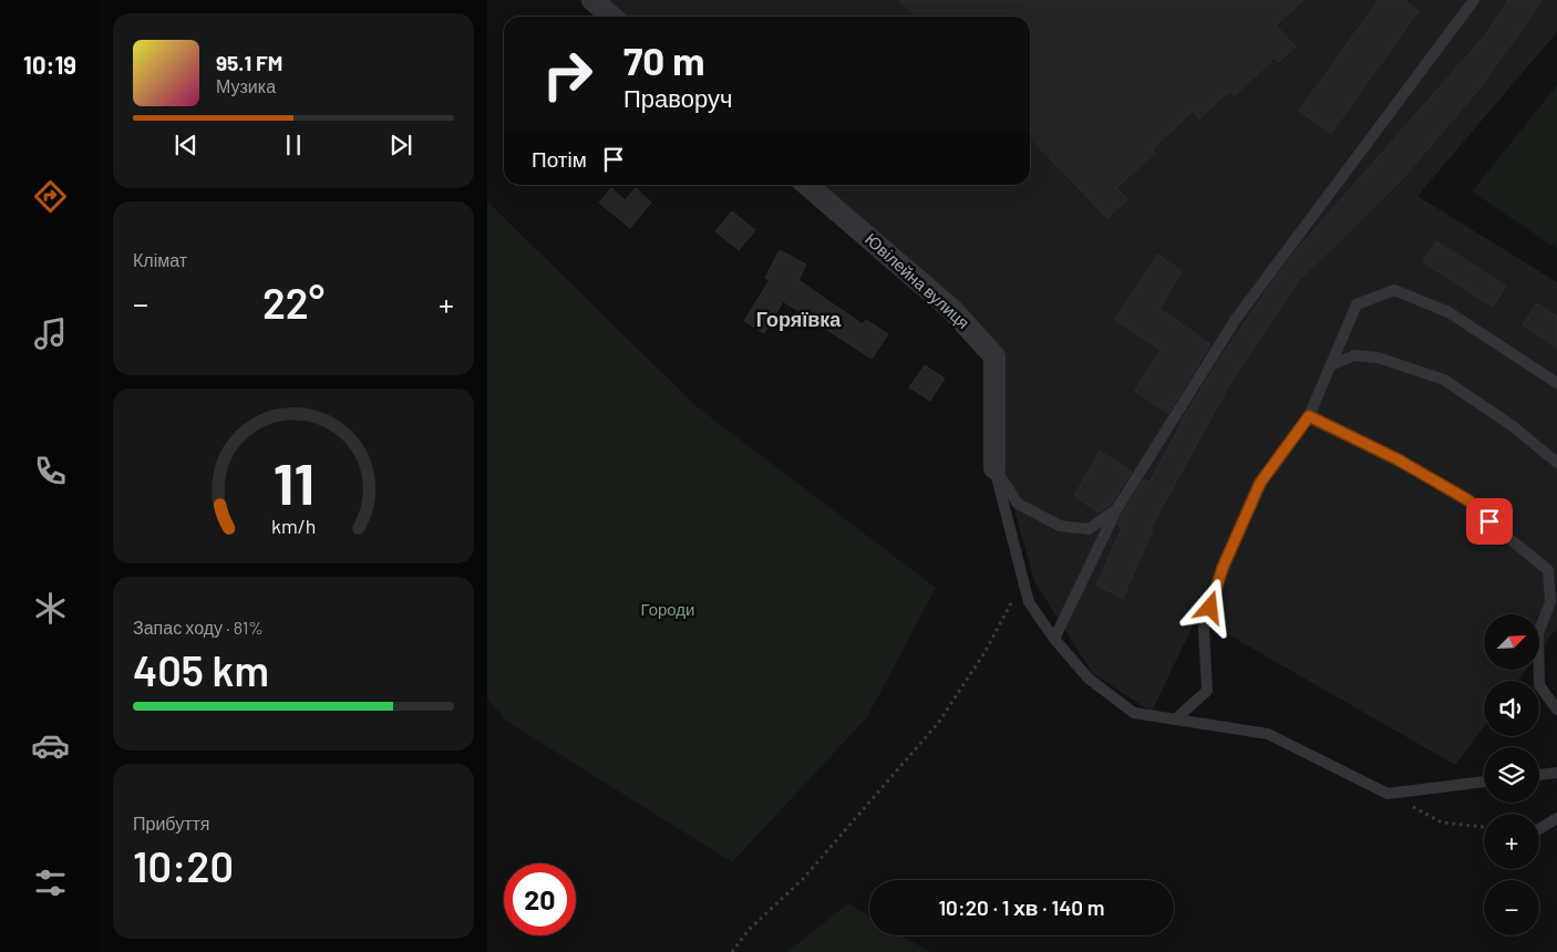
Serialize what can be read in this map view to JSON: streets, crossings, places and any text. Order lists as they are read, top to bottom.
{
  "streets": {
    "street": ["Ювілейна вулиця"]
  },
  "districts": ["Горяївка"],
  "parks": ["Городи"],
  "north": "top right",
  "page": {
    "tabs": "10:19",
    "turn": ["70 m", "Праворуч"],
    "song": ["95.1 FM", "Музика"],
    "then": "Потім",
    "tile": [
      "Клімат",
      ["Запас ходу · 81%", "405 km"],
      ["Прибуття", "10:20"]
    ],
    "heat": ["−", "22°", "+"],
    "map_buttons": ["+", "−"],
    "limit": "20",
    "trip": "10:20 · 1 хв · 140 m",
    "gauge": ["11", "km/h"]
  }
}
